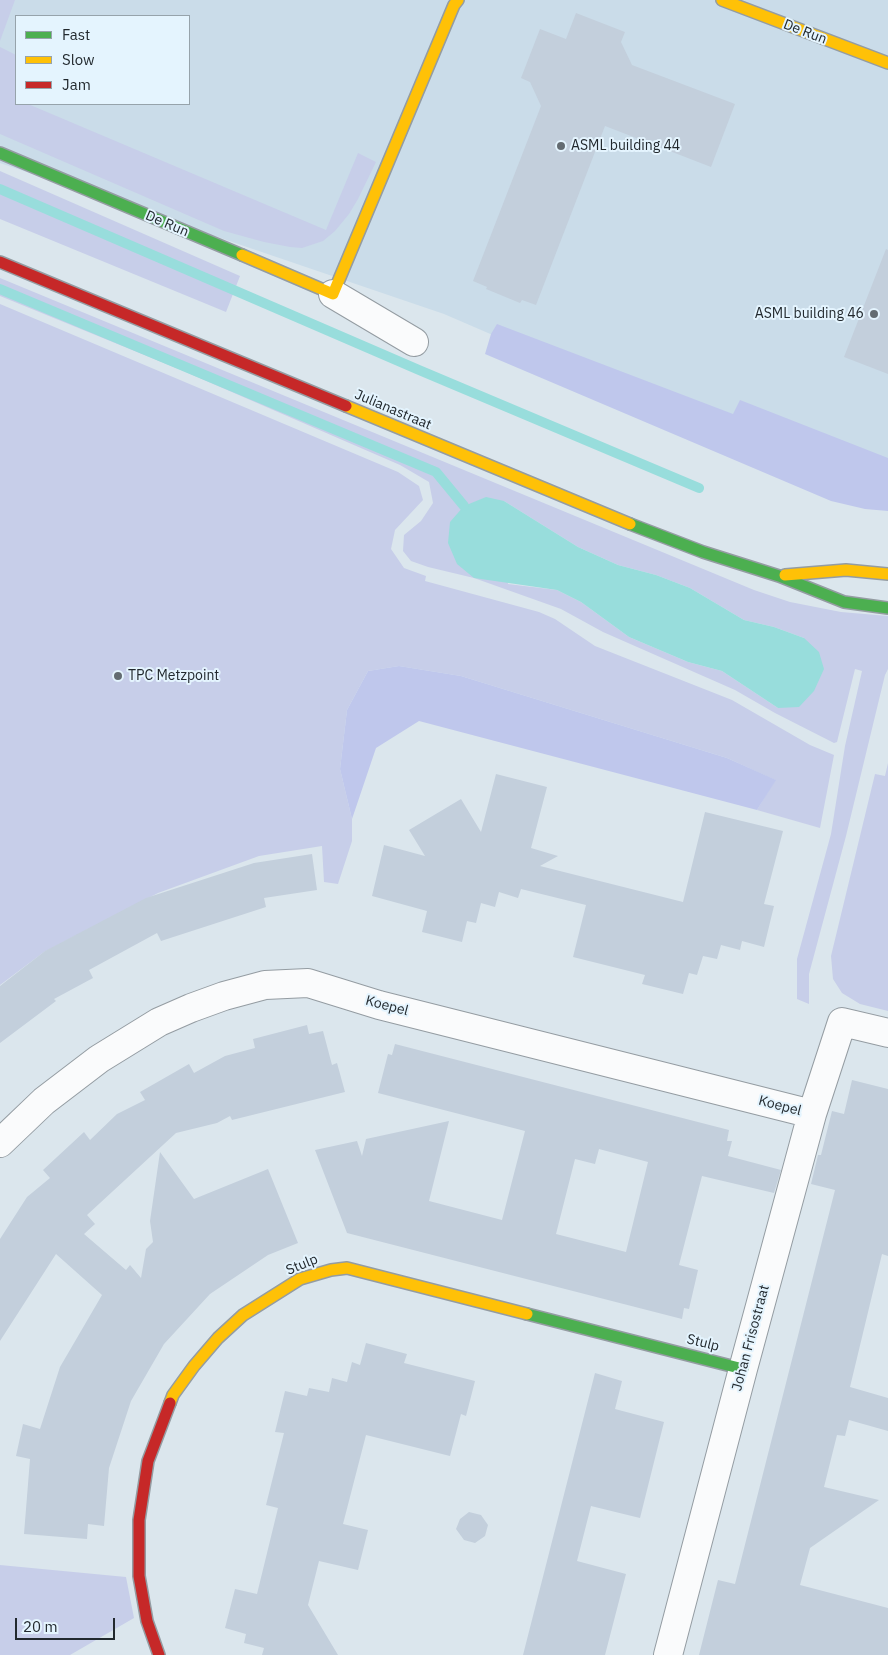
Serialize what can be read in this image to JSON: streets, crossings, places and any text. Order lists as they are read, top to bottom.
{
  "streets": {
    "street": [
      "De Run",
      "Julianastraat",
      "Koepel",
      "Stulp",
      "Johan Frisostraat"
    ]
  },
  "crossings": [
    ["Koepel", "Johan Frisostraat"],
    ["Stulp", "Johan Frisostraat"]
  ],
  "places": ["ASML building 44", "ASML building 46", "TPC Metzpoint"],
  "legend": ["Fast", "Slow", "Jam"],
  "scale_bar": "20 m"
}
